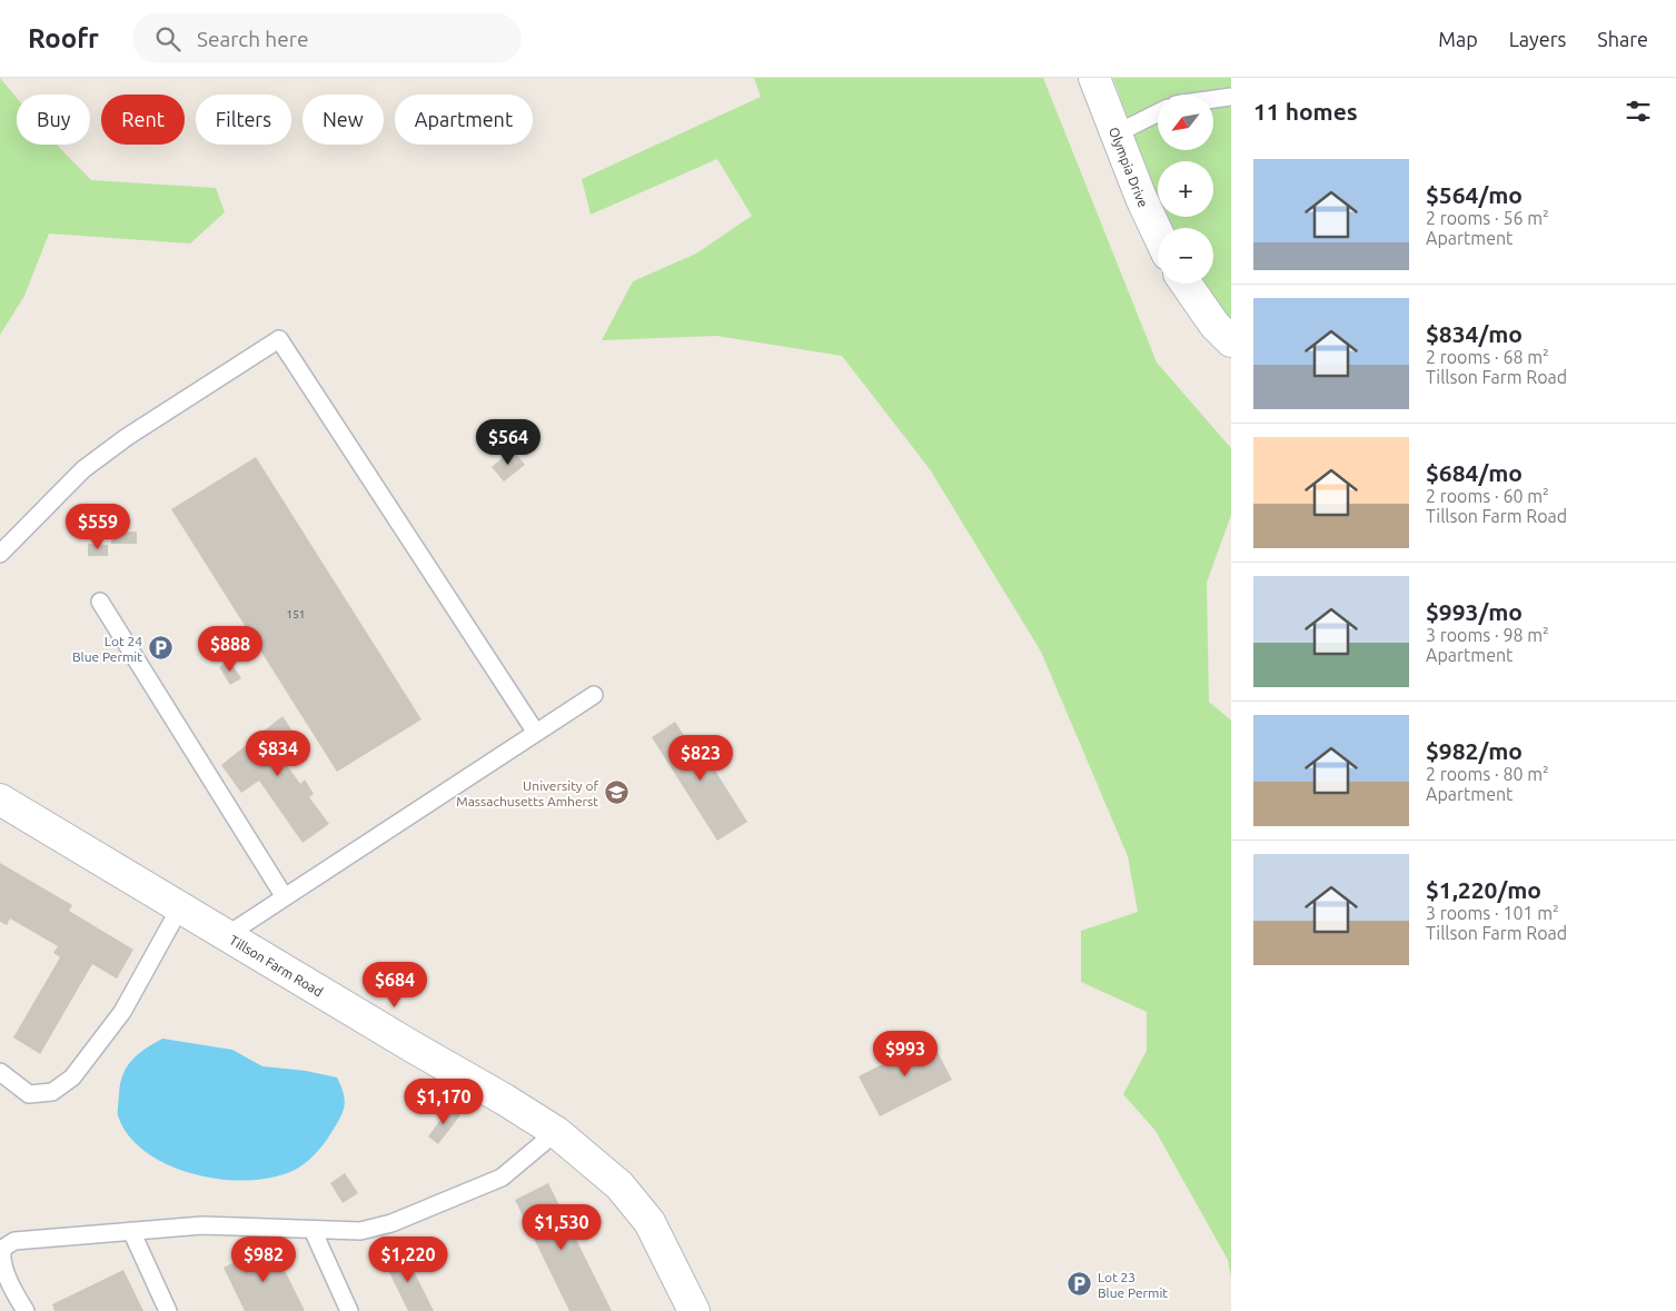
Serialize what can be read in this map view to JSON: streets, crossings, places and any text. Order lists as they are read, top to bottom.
{
  "streets": {
    "street": ["Olympia Drive", "Tillson Farm Road"]
  },
  "places": {
    "parking": ["Lot 24 Blue Permit", "Lot 23 Blue Permit"],
    "school or university": ["University of Massachusetts Amherst"]
  },
  "house_numbers": ["151"],
  "north": "bottom left",
  "page": {
    "header": "Roofr",
    "search": "Search here",
    "nav": ["Map", "Layers", "Share"],
    "heading": "11 homes",
    "map_buttons": ["+", "−"],
    "chip": [
      "Buy",
      "Rent",
      "Filters",
      "New",
      "Apartment"
    ],
    "list": [
      {
        "name": "$564/mo",
        "note": "2 rooms · 56 m² · Apartment"
      },
      {
        "name": "$834/mo",
        "note": "2 rooms · 68 m² · Tillson Farm Road"
      },
      {
        "name": "$684/mo",
        "note": "2 rooms · 60 m² · Tillson Farm Road"
      },
      {
        "name": "$993/mo",
        "note": "3 rooms · 98 m² · Apartment"
      },
      {
        "name": "$982/mo",
        "note": "2 rooms · 80 m² · Apartment"
      },
      {
        "name": "$1,220/mo",
        "note": "3 rooms · 101 m² · Tillson Farm Road"
      }
    ],
    "price": [
      "$564",
      "$559",
      "$888",
      "$834",
      "$823",
      "$684",
      "$993",
      "$1,170",
      "$1,530",
      "$982",
      "$1,220"
    ]
  }
}
